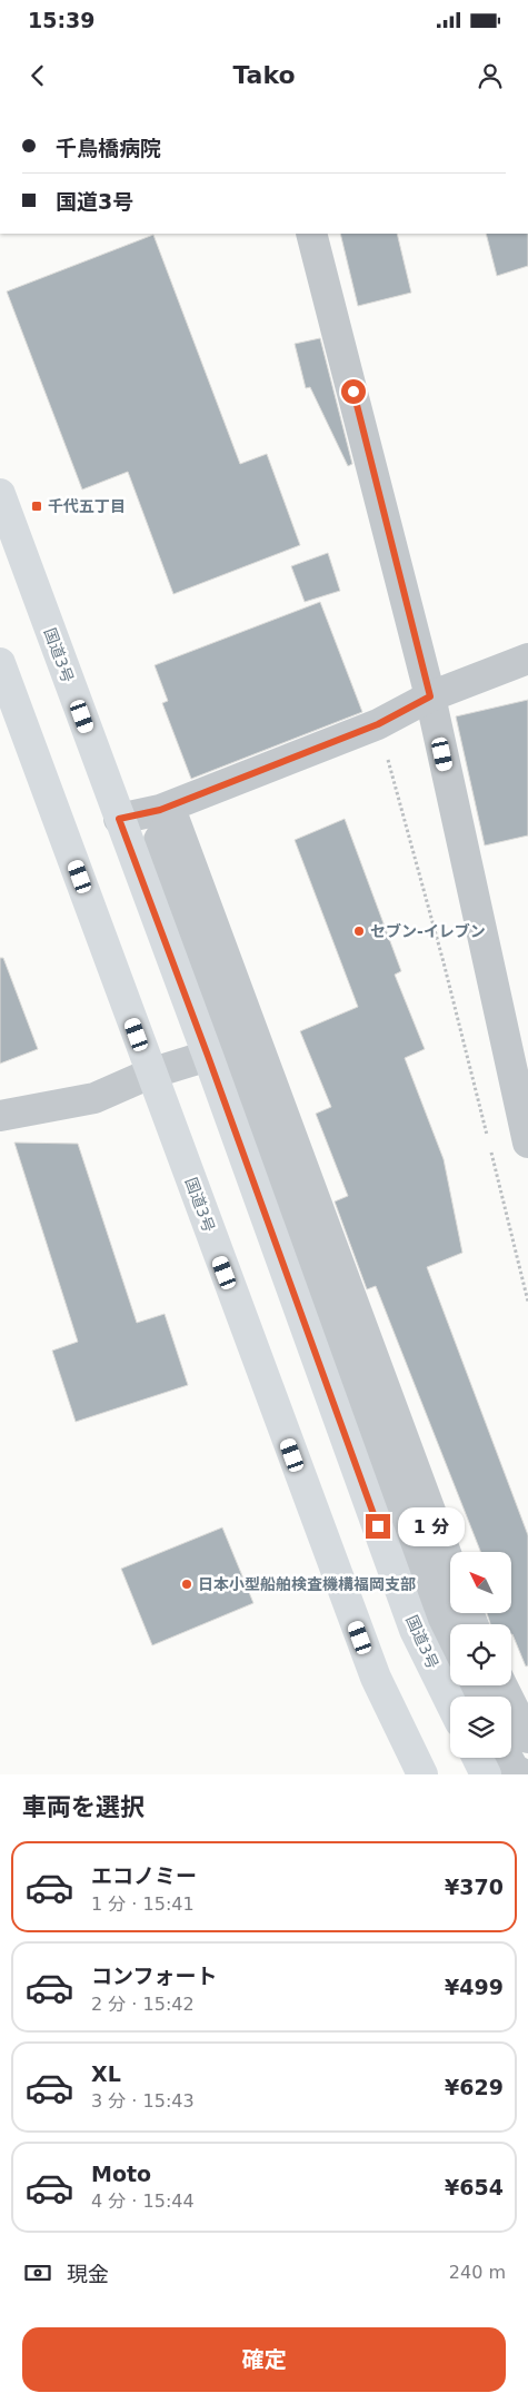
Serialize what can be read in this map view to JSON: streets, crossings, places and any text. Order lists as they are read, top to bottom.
{
  "streets": {
    "highway": ["国道3号"]
  },
  "places": {
    "transit": ["千代五丁目"],
    "other": ["セブン-イレブン", "日本小型船舶検査機構福岡支部"]
  },
  "north": "top left",
  "page": {
    "status": "15:39",
    "header": "Tako",
    "banner": ["千鳥橋病院", "国道3号"],
    "bubble": "1 分",
    "heading": "車両を選択",
    "list": [
      {
        "name": "エコノミー",
        "note": "1 分 · 15:41",
        "value": "¥370"
      },
      {
        "name": "コンフォート",
        "note": "2 分 · 15:42",
        "value": "¥499"
      },
      {
        "name": "XL",
        "note": "3 分 · 15:43",
        "value": "¥629"
      },
      {
        "name": "Moto",
        "note": "4 分 · 15:44",
        "value": "¥654"
      }
    ],
    "pay": ["現金", "240 m"],
    "buttons": "確定"
  }
}
